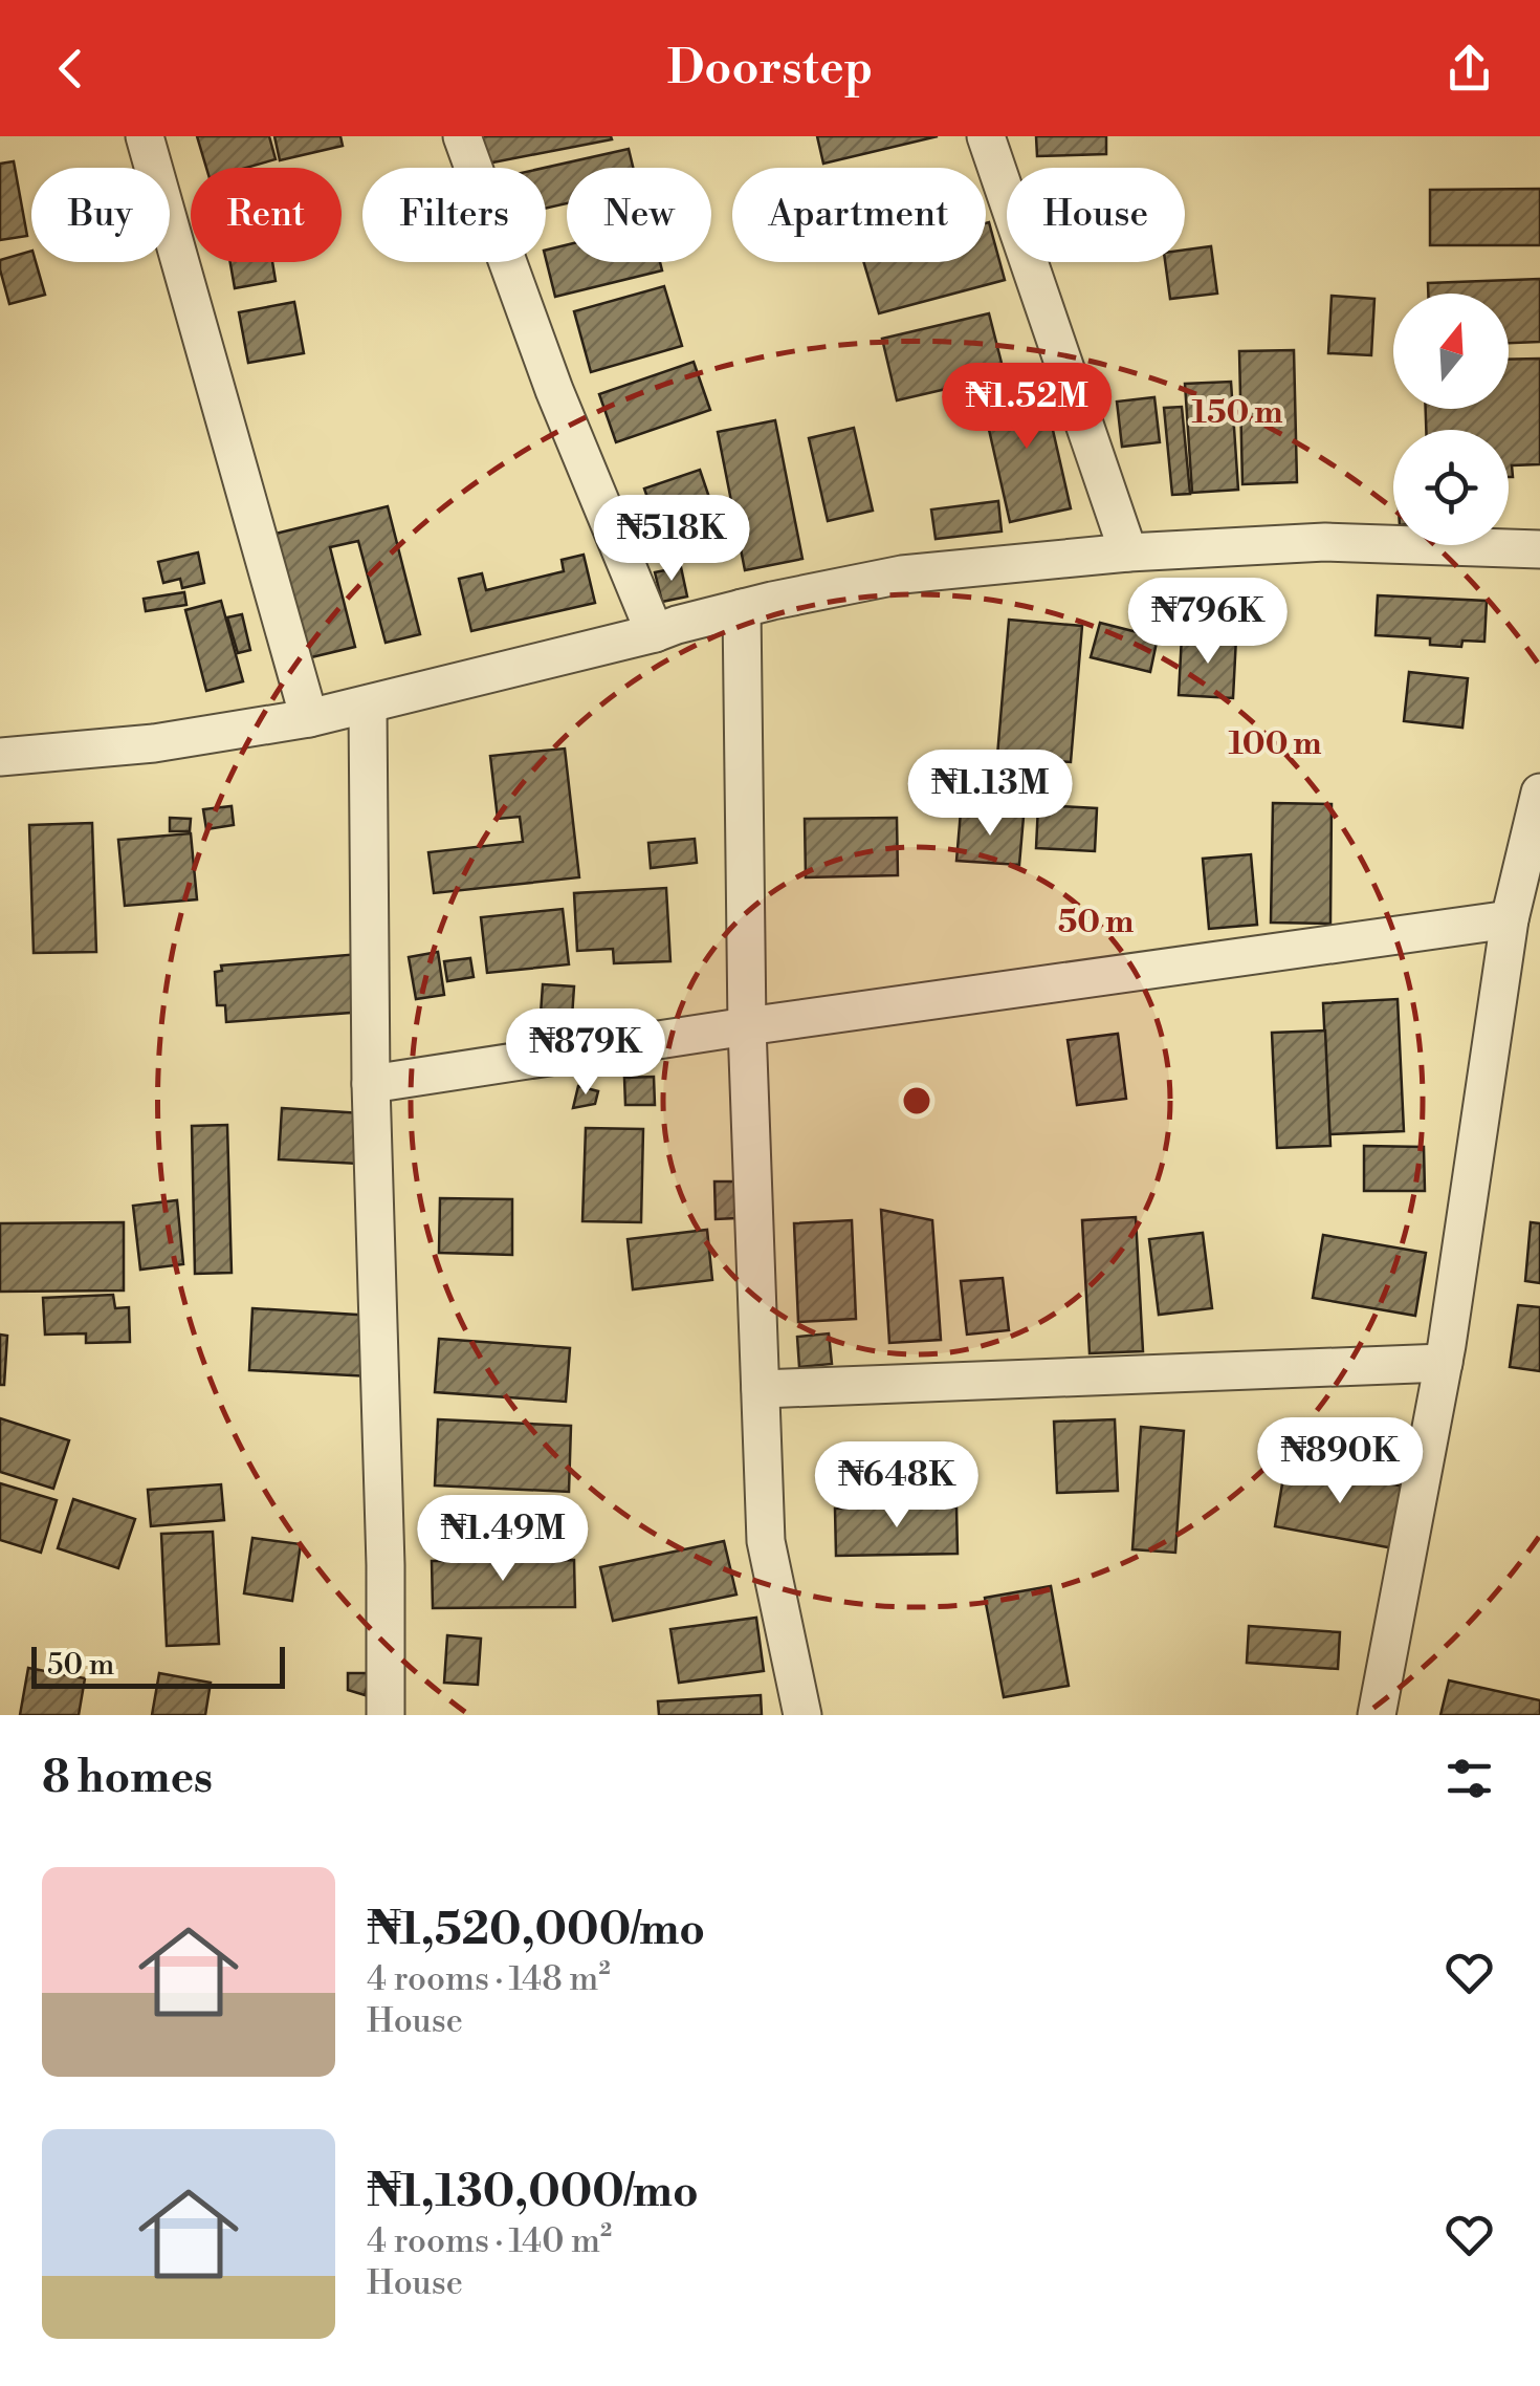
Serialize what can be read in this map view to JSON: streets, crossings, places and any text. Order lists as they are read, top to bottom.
{
  "scale_bar": "50 m",
  "north": "top",
  "page": {
    "header": "Doorstep",
    "chip": [
      "Buy",
      "Rent",
      "Filters",
      "New",
      "Apartment",
      "House"
    ],
    "price": [
      "₦1.52M",
      "₦518K",
      "₦796K",
      "₦1.13M",
      "₦879K",
      "₦890K",
      "₦648K",
      "₦1.49M"
    ],
    "scale": "50 m",
    "heading": "8 homes",
    "list": [
      {
        "name": "₦1,520,000/mo",
        "note": "4 rooms · 148 m² · House"
      },
      {
        "name": "₦1,130,000/mo",
        "note": "4 rooms · 140 m² · House"
      }
    ]
  },
  "rings": ["150 m", "100 m", "50 m"]
}
